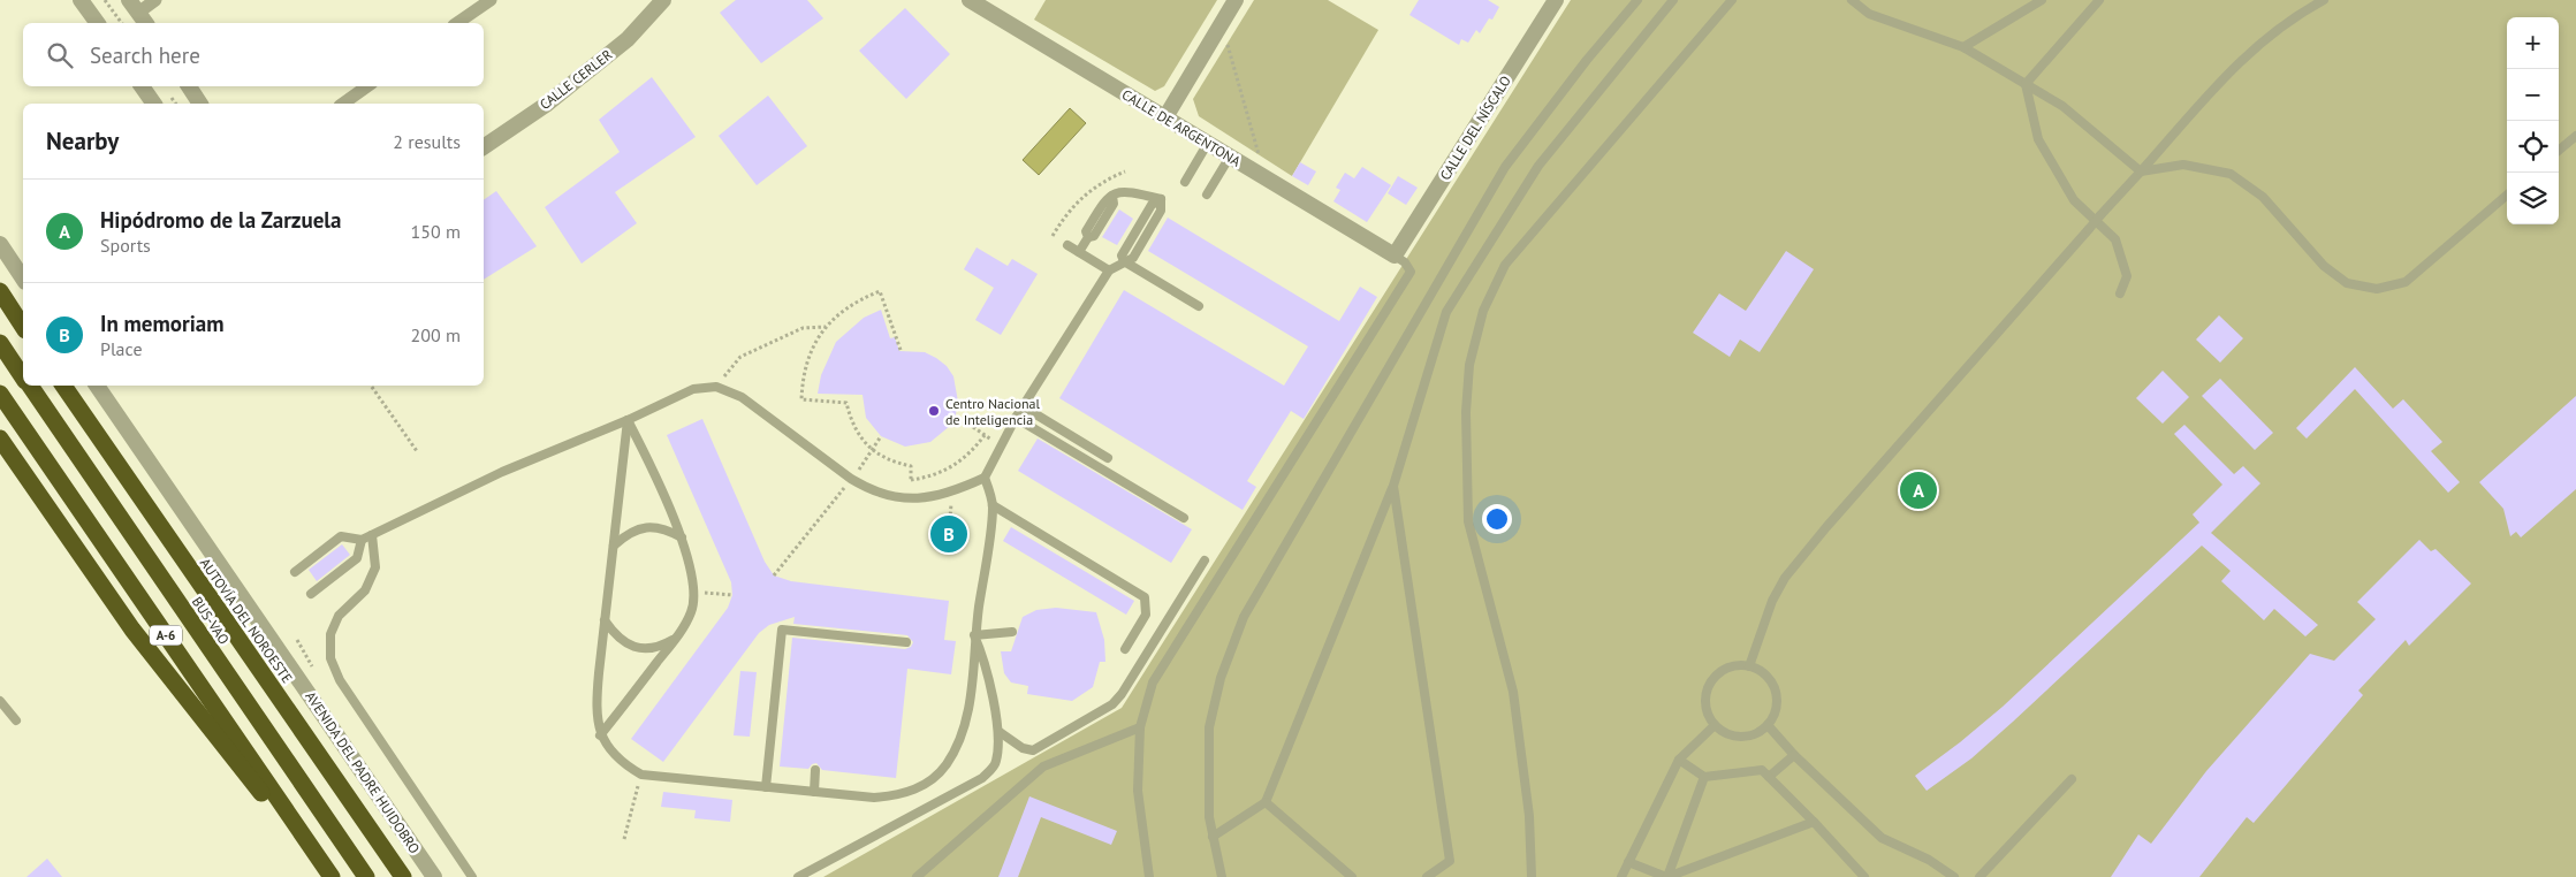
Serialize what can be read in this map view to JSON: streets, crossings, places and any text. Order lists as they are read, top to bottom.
{
  "streets": {
    "highway": ["BUS-VAO", "AUTOVÍA DEL NOROESTE", "A-6"],
    "street": [
      "CALLE CERLER",
      "CALLE DE ARGENTONA",
      "CALLE DEL NÍSCALO",
      "AVENIDA DEL PADRE HUIDOBRO"
    ]
  },
  "crossings": [
    ["CALLE DE ARGENTONA", "CALLE DEL NÍSCALO"]
  ],
  "places": ["Centro Nacional de Inteligencia"],
  "page": {
    "map_buttons": ["+", "−"],
    "search": "Search here",
    "heading": ["Nearby", "2 results"],
    "list": [
      {
        "mark": "A",
        "name": "Hipódromo de la Zarzuela",
        "note": "Sports",
        "value": "150 m"
      },
      {
        "mark": "B",
        "name": "In memoriam",
        "note": "Place",
        "value": "200 m"
      }
    ],
    "pins": ["A", "B"]
  }
}
